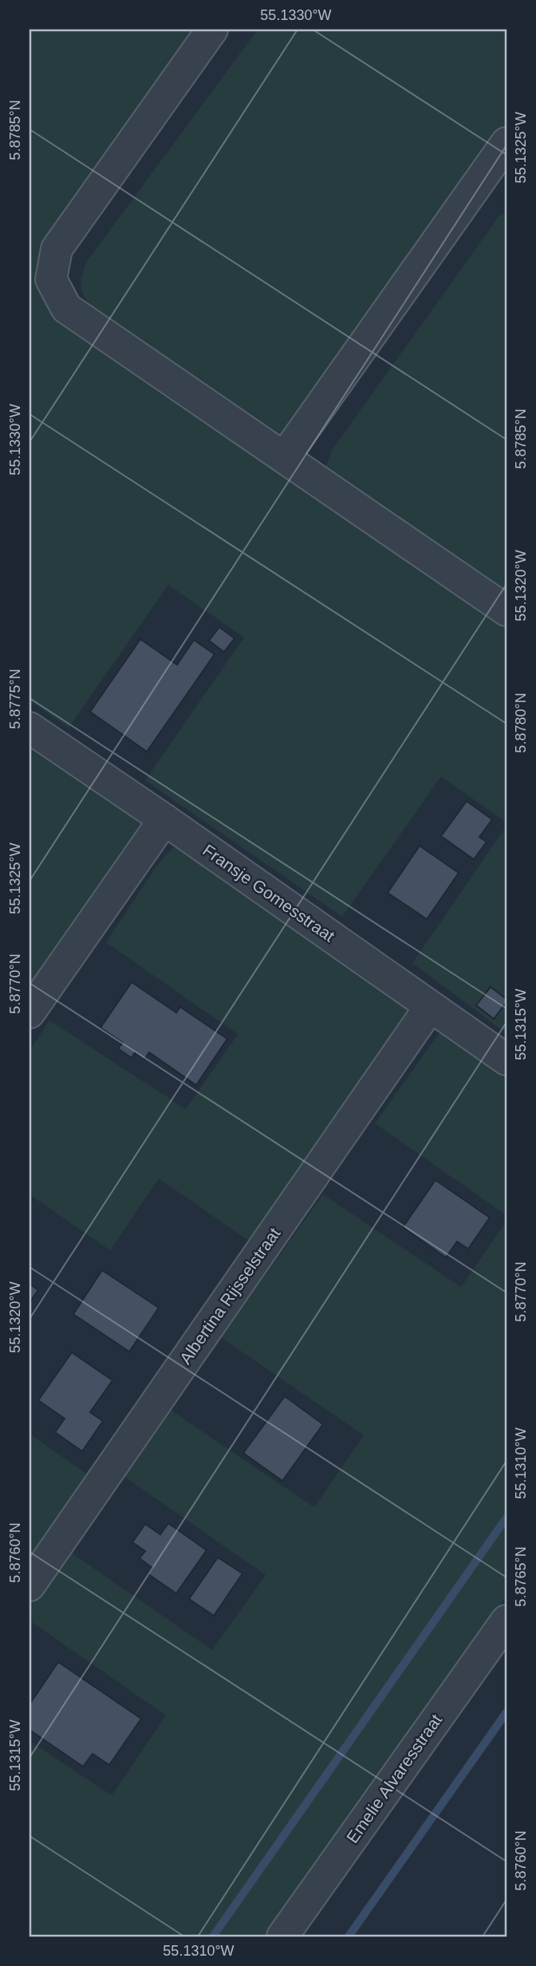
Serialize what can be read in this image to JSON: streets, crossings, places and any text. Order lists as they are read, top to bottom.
{
  "streets": {
    "street": ["Fransje Gomesstraat", "Albertina Rijsselstraat", "Emelie Alvaresstraat"]
  },
  "crossings": [
    ["Fransje Gomesstraat", "Albertina Rijsselstraat"]
  ],
  "coordinates": [
    "55.1330°W",
    "5.8785°N",
    "55.1325°W",
    "55.1320°W",
    "5.8775°N",
    "5.8780°N",
    "5.8770°N",
    "55.1315°W",
    "55.1310°W",
    "5.8760°N",
    "5.8765°N"
  ]
}
